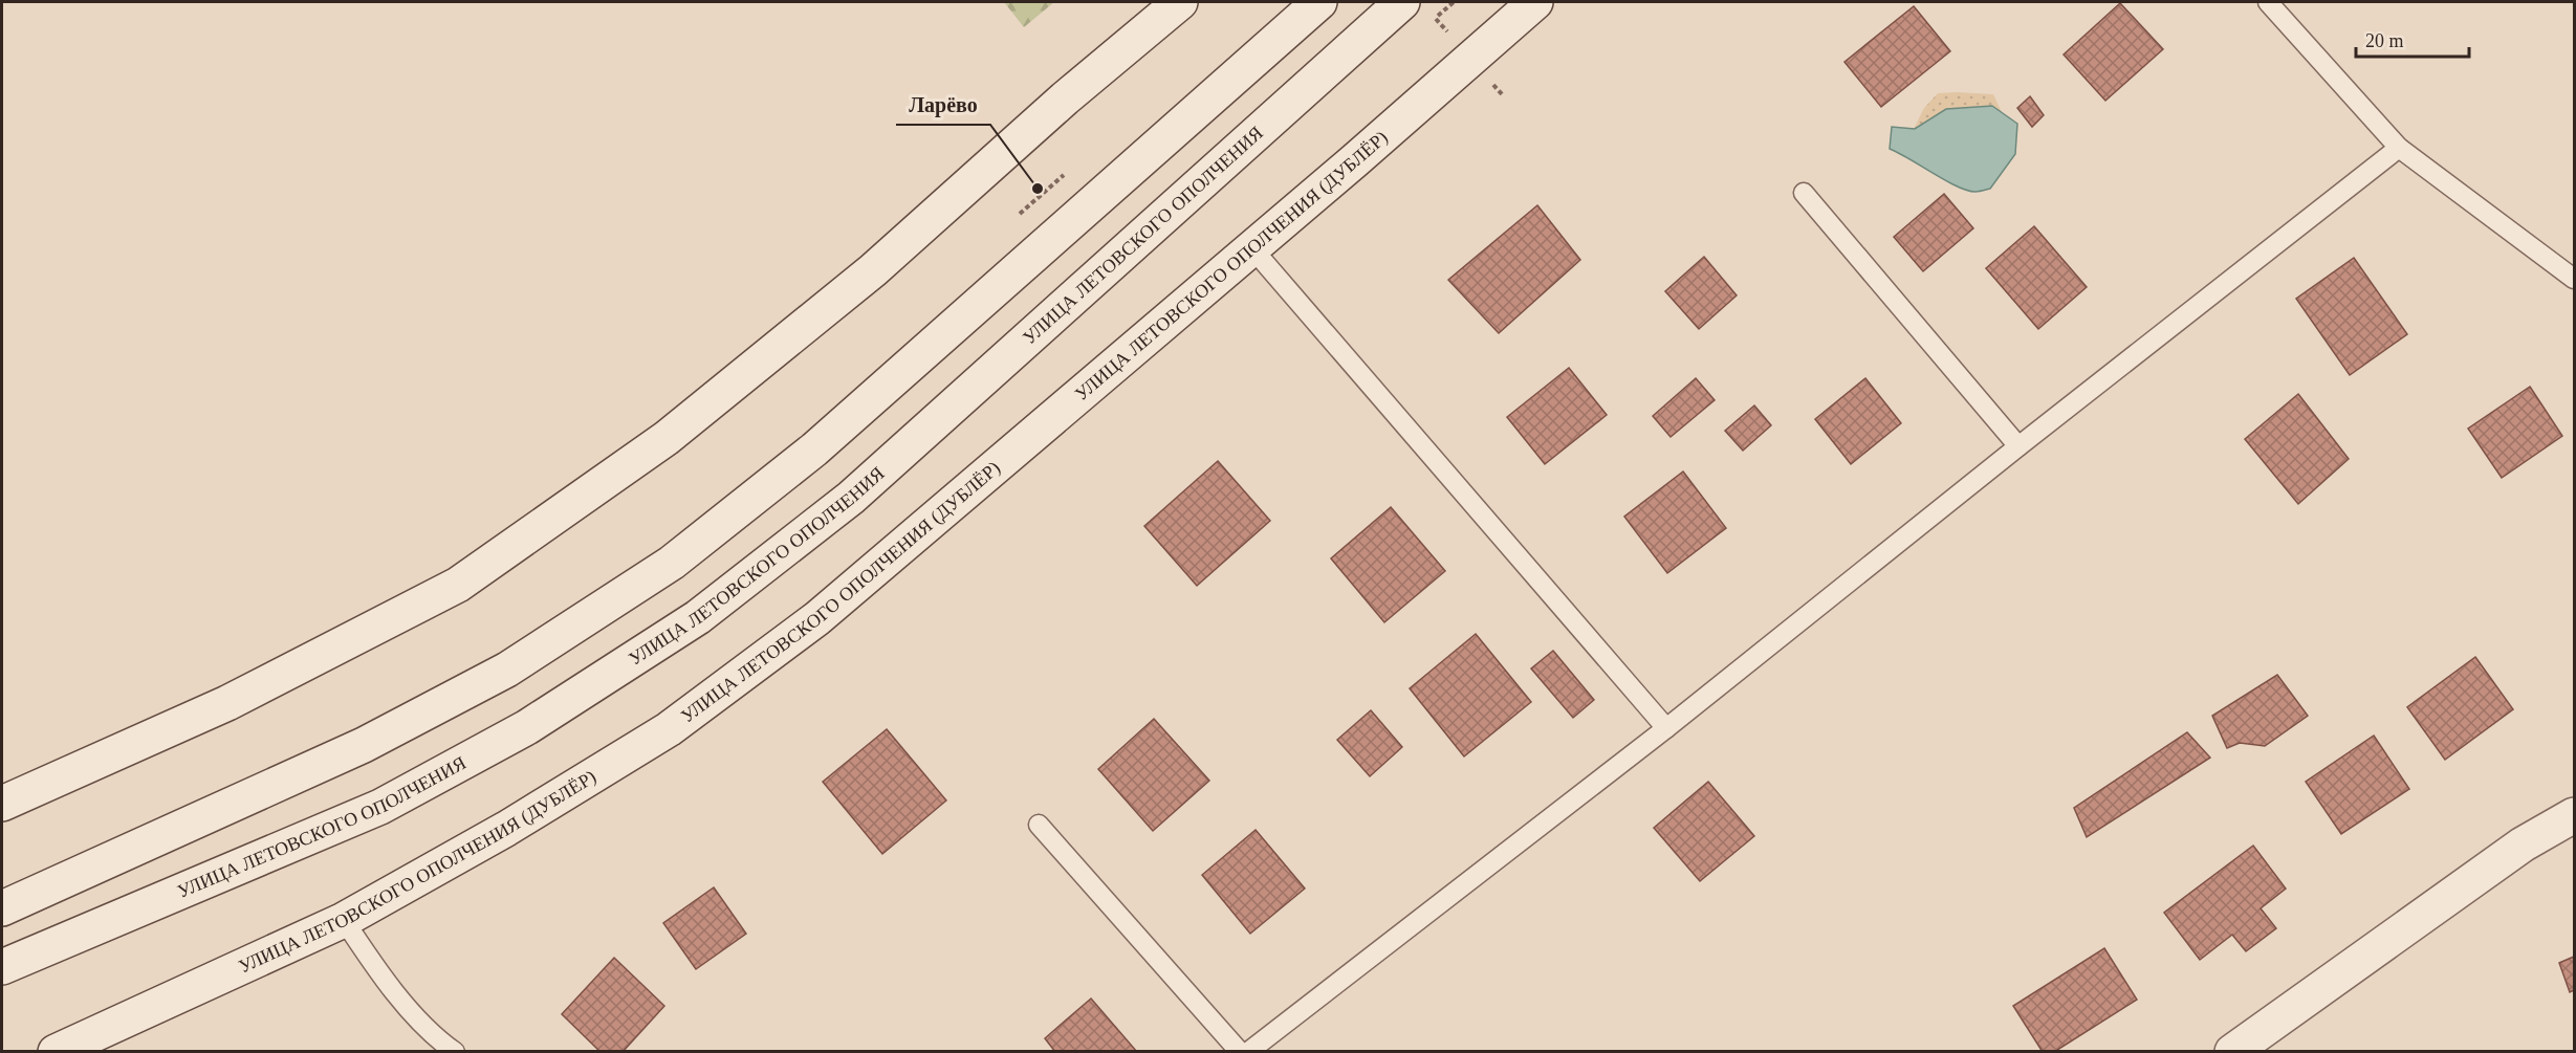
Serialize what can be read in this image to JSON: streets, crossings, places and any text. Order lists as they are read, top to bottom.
{
  "streets": {
    "street": ["УЛИЦА ЛЕТОВСКОГО ОПОЛЧЕНИЯ", "УЛИЦА ЛЕТОВСКОГО ОПОЛЧЕНИЯ (ДУБЛЁР)"]
  },
  "places": ["Ларёво"],
  "scale_bar": "20 m"
}
